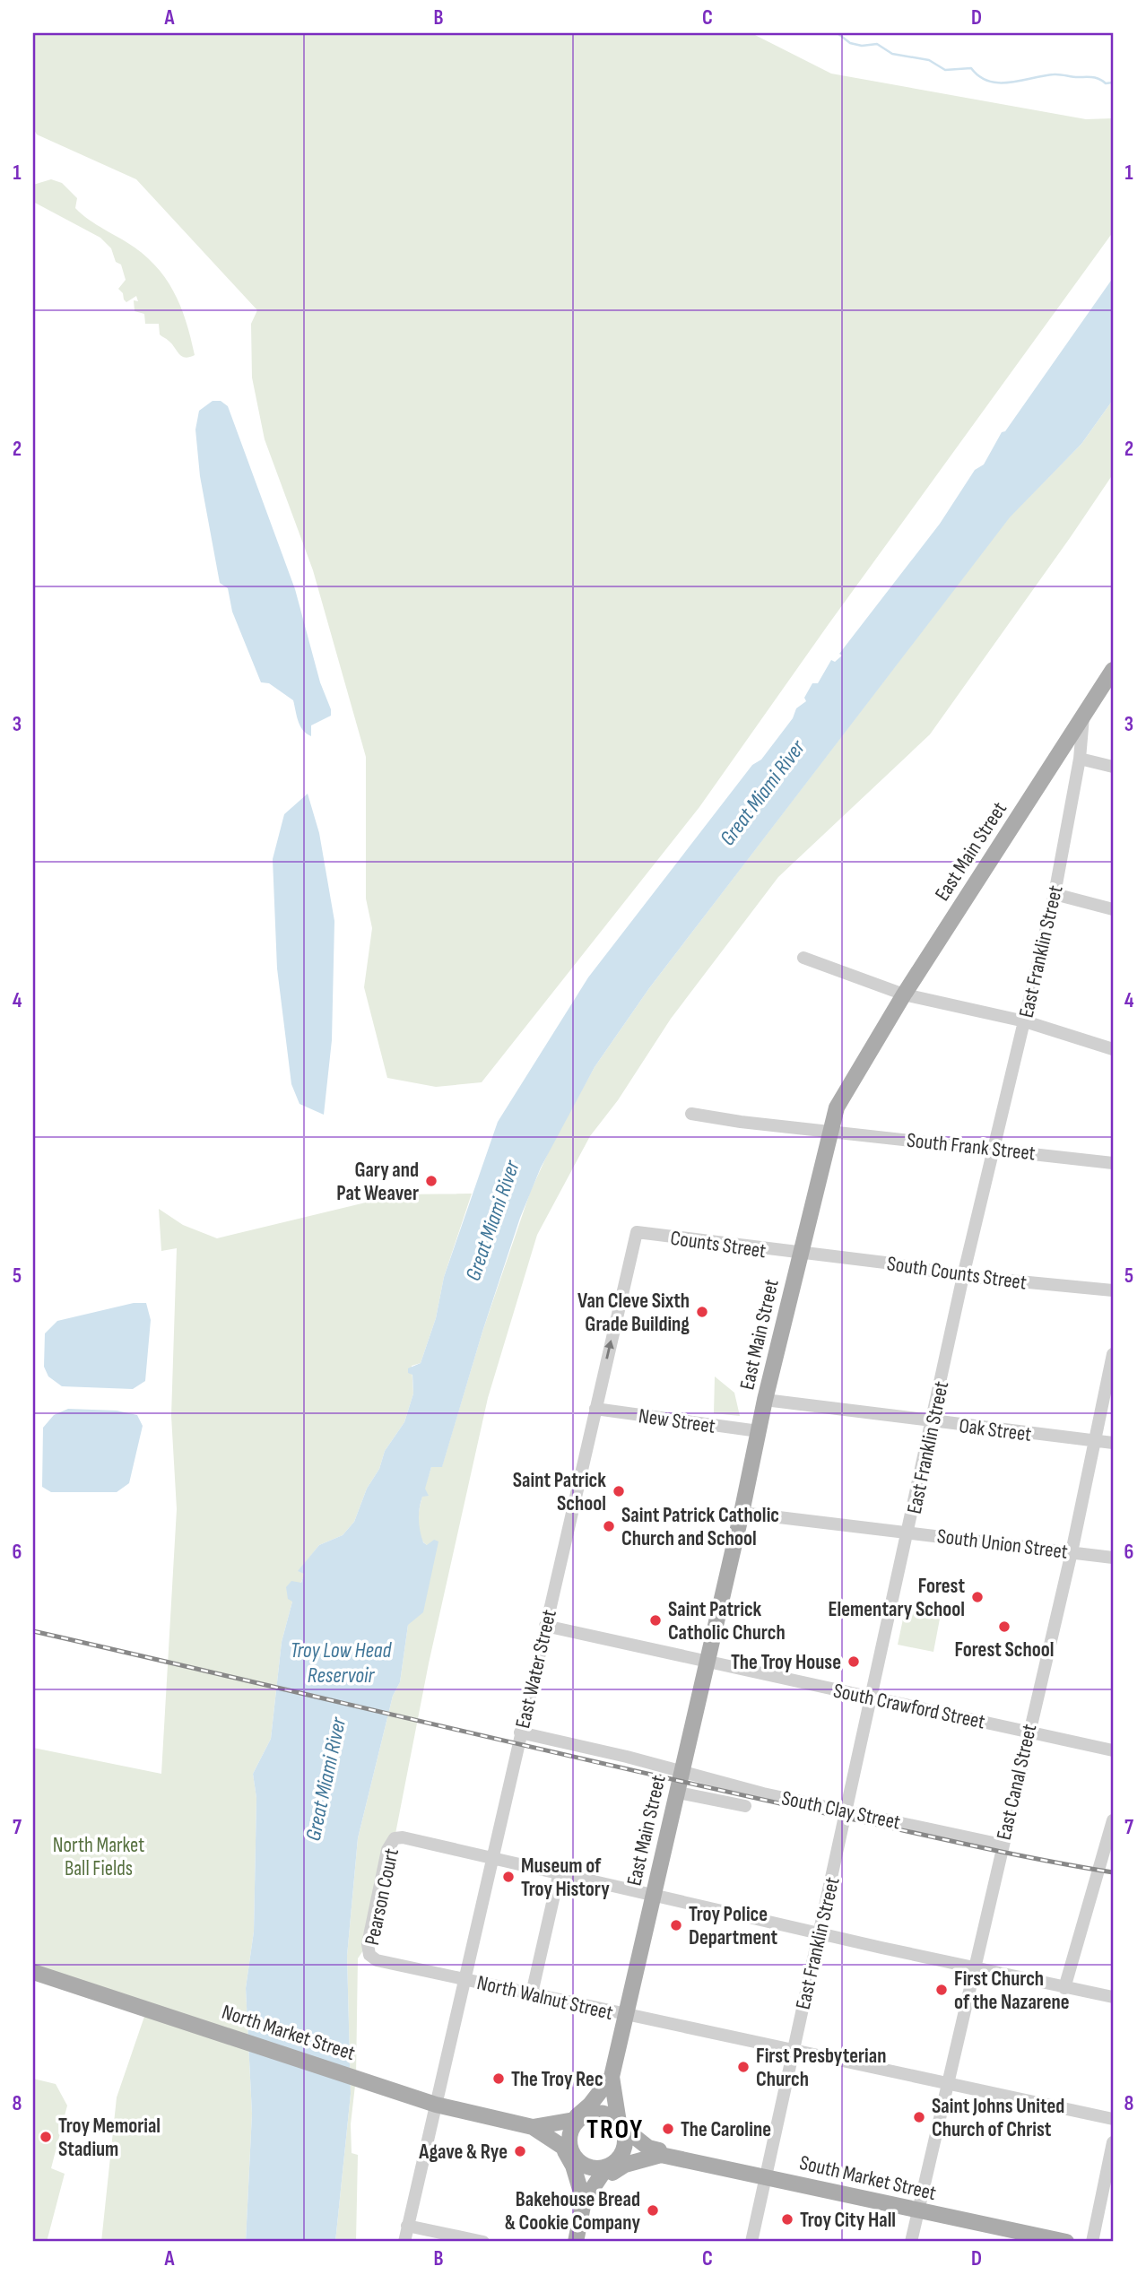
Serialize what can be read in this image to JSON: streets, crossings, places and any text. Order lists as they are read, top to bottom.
{
  "streets": {
    "main road": ["East Main Street", "North Market Street", "South Market Street"],
    "street": [
      "East Franklin Street",
      "South Frank Street",
      "Counts Street",
      "South Counts Street",
      "New Street",
      "Oak Street",
      "South Union Street",
      "East Water Street",
      "South Crawford Street",
      "East Canal Street",
      "South Clay Street",
      "Pearson Court",
      "North Walnut Street"
    ]
  },
  "crossings": [
    ["East Main Street", "East Franklin Street"],
    ["East Main Street", "South Frank Street"],
    ["East Main Street", "Counts Street"],
    ["East Main Street", "South Counts Street"],
    ["East Main Street", "New Street"],
    ["East Main Street", "Oak Street"],
    ["East Main Street", "South Union Street"],
    ["East Main Street", "South Crawford Street"],
    ["East Main Street", "South Clay Street"],
    ["East Main Street", "North Walnut Street"],
    ["East Franklin Street", "South Frank Street"],
    ["East Franklin Street", "South Counts Street"],
    ["East Franklin Street", "Oak Street"],
    ["East Franklin Street", "South Union Street"],
    ["East Franklin Street", "South Crawford Street"],
    ["East Franklin Street", "South Clay Street"],
    ["East Franklin Street", "North Walnut Street"],
    ["East Franklin Street", "South Market Street"],
    ["Counts Street", "South Counts Street"],
    ["Counts Street", "East Water Street"],
    ["New Street", "East Water Street"],
    ["Oak Street", "East Canal Street"],
    ["South Union Street", "East Canal Street"],
    ["East Water Street", "South Crawford Street"],
    ["East Water Street", "South Clay Street"],
    ["East Water Street", "Pearson Court"],
    ["East Water Street", "North Walnut Street"],
    ["East Water Street", "North Market Street"],
    ["South Crawford Street", "East Canal Street"],
    ["East Canal Street", "South Clay Street"],
    ["East Canal Street", "North Walnut Street"],
    ["East Canal Street", "South Market Street"],
    ["Pearson Court", "North Walnut Street"]
  ],
  "districts": ["TROY"],
  "water": ["Great Miami River", "Troy Low Head Reservoir"],
  "parks": ["North Market Ball Fields"],
  "places": [
    "Gary and Pat Weaver",
    "Van Cleve Sixth Grade Building",
    "Saint Patrick School",
    "Saint Patrick Catholic Church and School",
    "Forest Elementary School",
    "Saint Patrick Catholic Church",
    "Forest School",
    "The Troy House",
    "Museum of Troy History",
    "Troy Police Department",
    "First Church of the Nazarene",
    "First Presbyterian Church",
    "The Troy Rec",
    "Saint Johns United Church of Christ",
    "The Caroline",
    "Troy Memorial Stadium",
    "Agave & Rye",
    "Bakehouse Bread & Cookie Company",
    "Troy City Hall"
  ],
  "grid": {
    "columns": [
      "A",
      "B",
      "C",
      "D"
    ],
    "rows": [
      "1",
      "2",
      "3",
      "4",
      "5",
      "6",
      "7",
      "8"
    ]
  }
}
